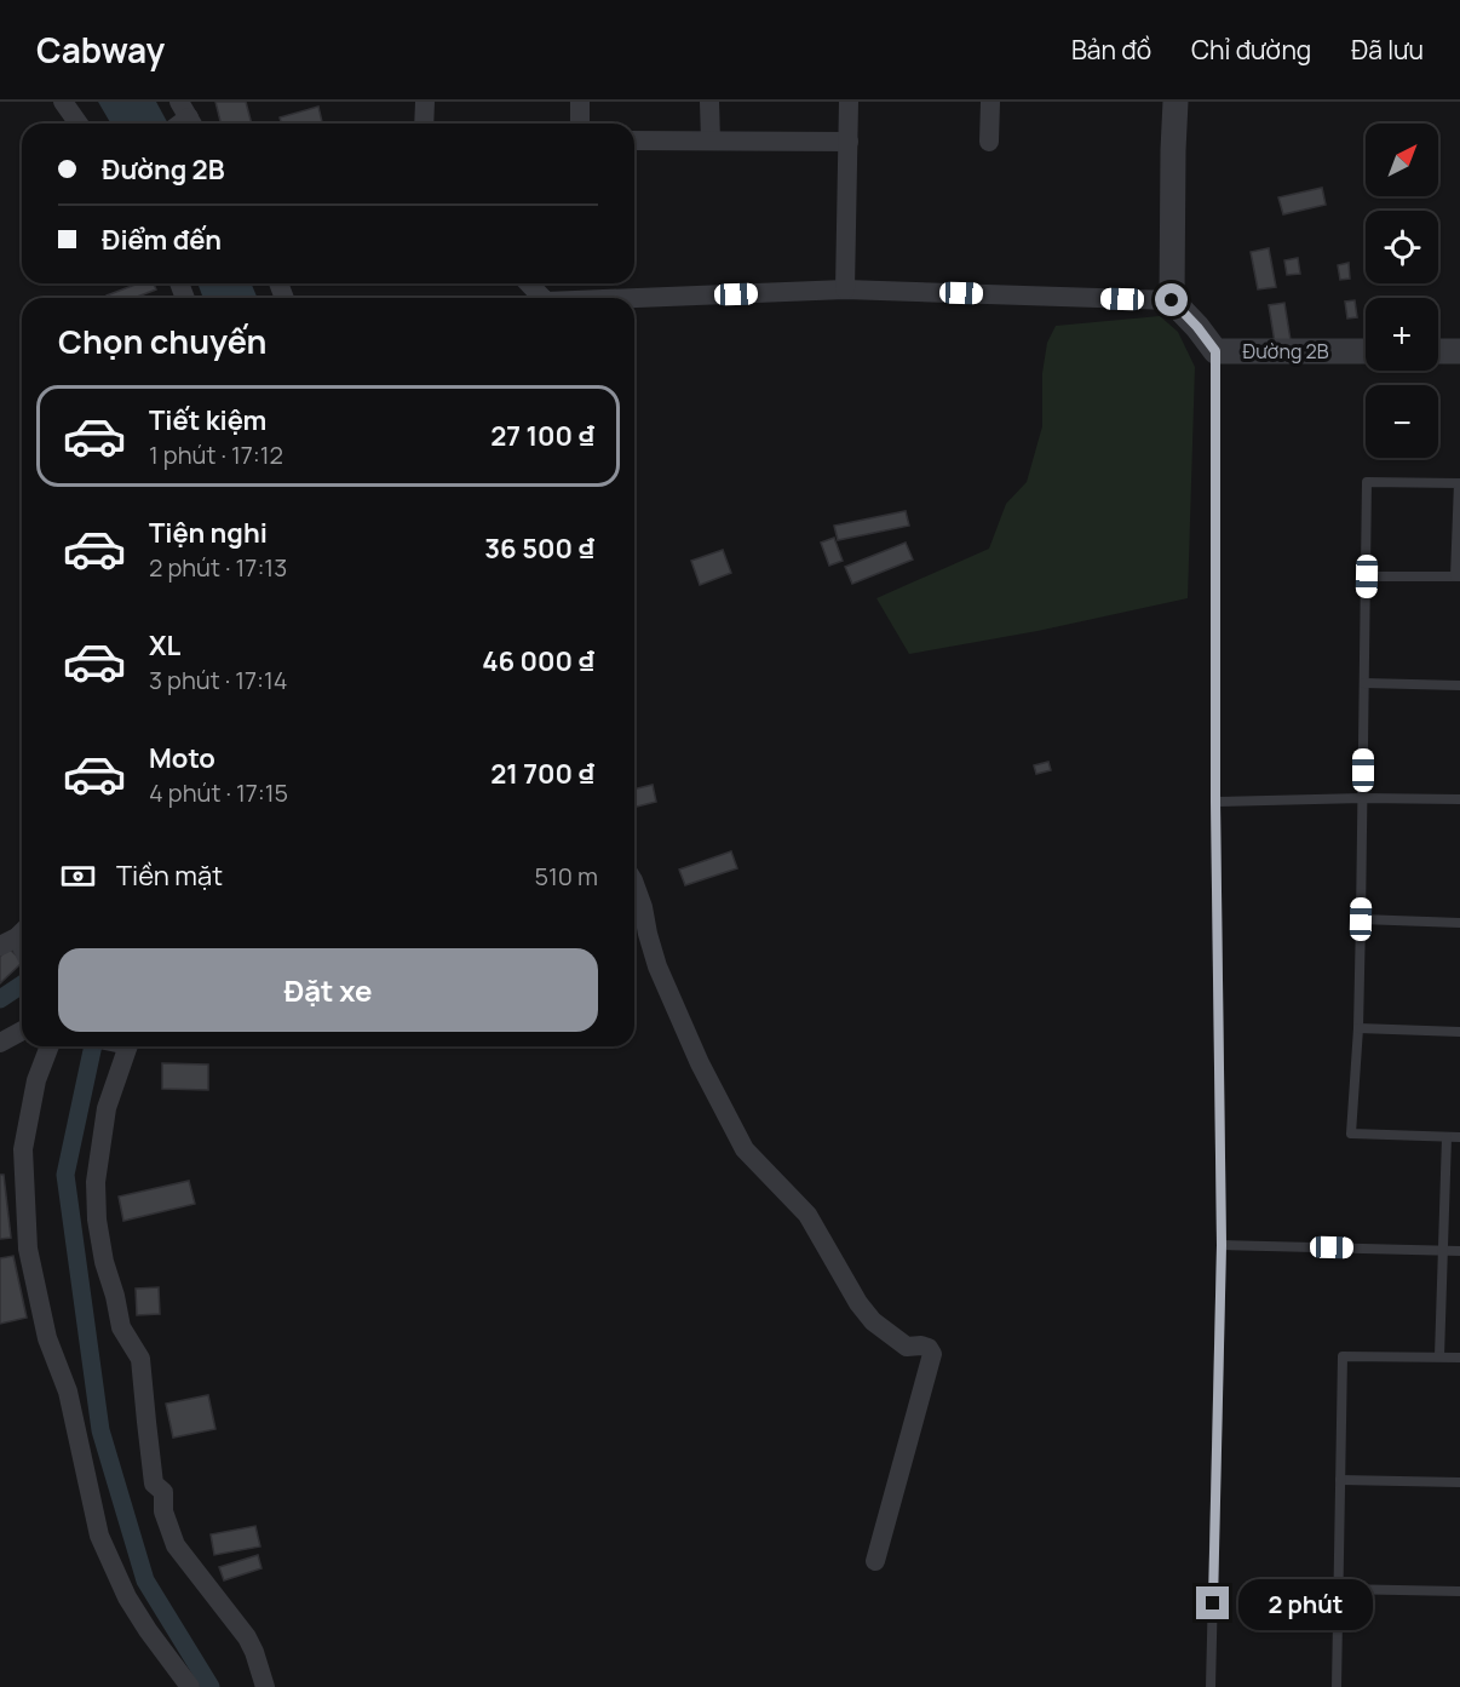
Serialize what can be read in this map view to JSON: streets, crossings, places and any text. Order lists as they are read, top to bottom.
{
  "streets": {
    "street": ["Đường 2B"]
  },
  "north": "top right",
  "page": {
    "header": "Cabway",
    "nav": ["Bản đồ", "Chỉ đường", "Đã lưu"],
    "map_buttons": ["+", "−"],
    "banner": ["Đường 2B", "Điểm đến"],
    "heading": "Chọn chuyến",
    "list": [
      {
        "name": "Tiết kiệm",
        "note": "1 phút · 17:12",
        "value": "27 100 ₫"
      },
      {
        "name": "Tiện nghi",
        "note": "2 phút · 17:13",
        "value": "36 500 ₫"
      },
      {
        "name": "XL",
        "note": "3 phút · 17:14",
        "value": "46 000 ₫"
      },
      {
        "name": "Moto",
        "note": "4 phút · 17:15",
        "value": "21 700 ₫"
      }
    ],
    "pay": ["Tiền mặt", "510 m"],
    "buttons": "Đặt xe",
    "bubble": "2 phút"
  }
}
